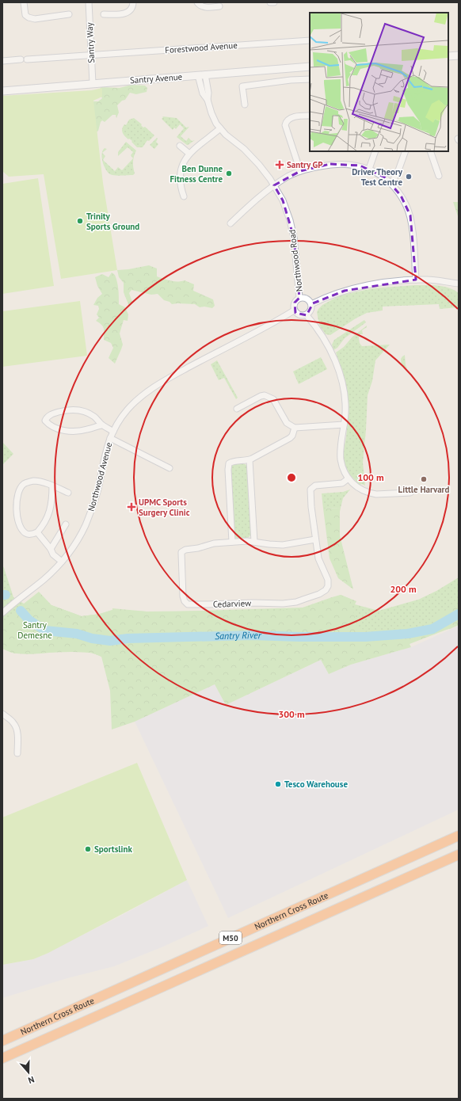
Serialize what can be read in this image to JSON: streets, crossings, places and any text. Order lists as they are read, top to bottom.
{
  "streets": {
    "highway": ["Northern Cross Route", "M50"],
    "main road": ["Santry Avenue"],
    "street": [
      "Santry Way",
      "Forestwood Avenue",
      "Northwood Road",
      "Northwood Avenue",
      "Cedarview"
    ]
  },
  "crossings": [
    ["Santry Way", "Forestwood Avenue"],
    ["Santry Way", "Santry Avenue"],
    ["Santry Avenue", "Northwood Road"],
    ["Northwood Road", "Northwood Avenue"]
  ],
  "water": ["Santry River"],
  "parks": ["Santry Demesne"],
  "places": {
    "health": ["Santry GP", "UPMC Sports Surgery Clinic"],
    "other": [
      "Ben Dunne Fitness Centre",
      "Driver Theory Test Centre",
      "Trinity Sports Ground",
      "Little Harvard",
      "Tesco Warehouse",
      "Sportslink"
    ]
  },
  "north": "bottom",
  "rings": ["100 m", "200 m", "300 m"]
}
